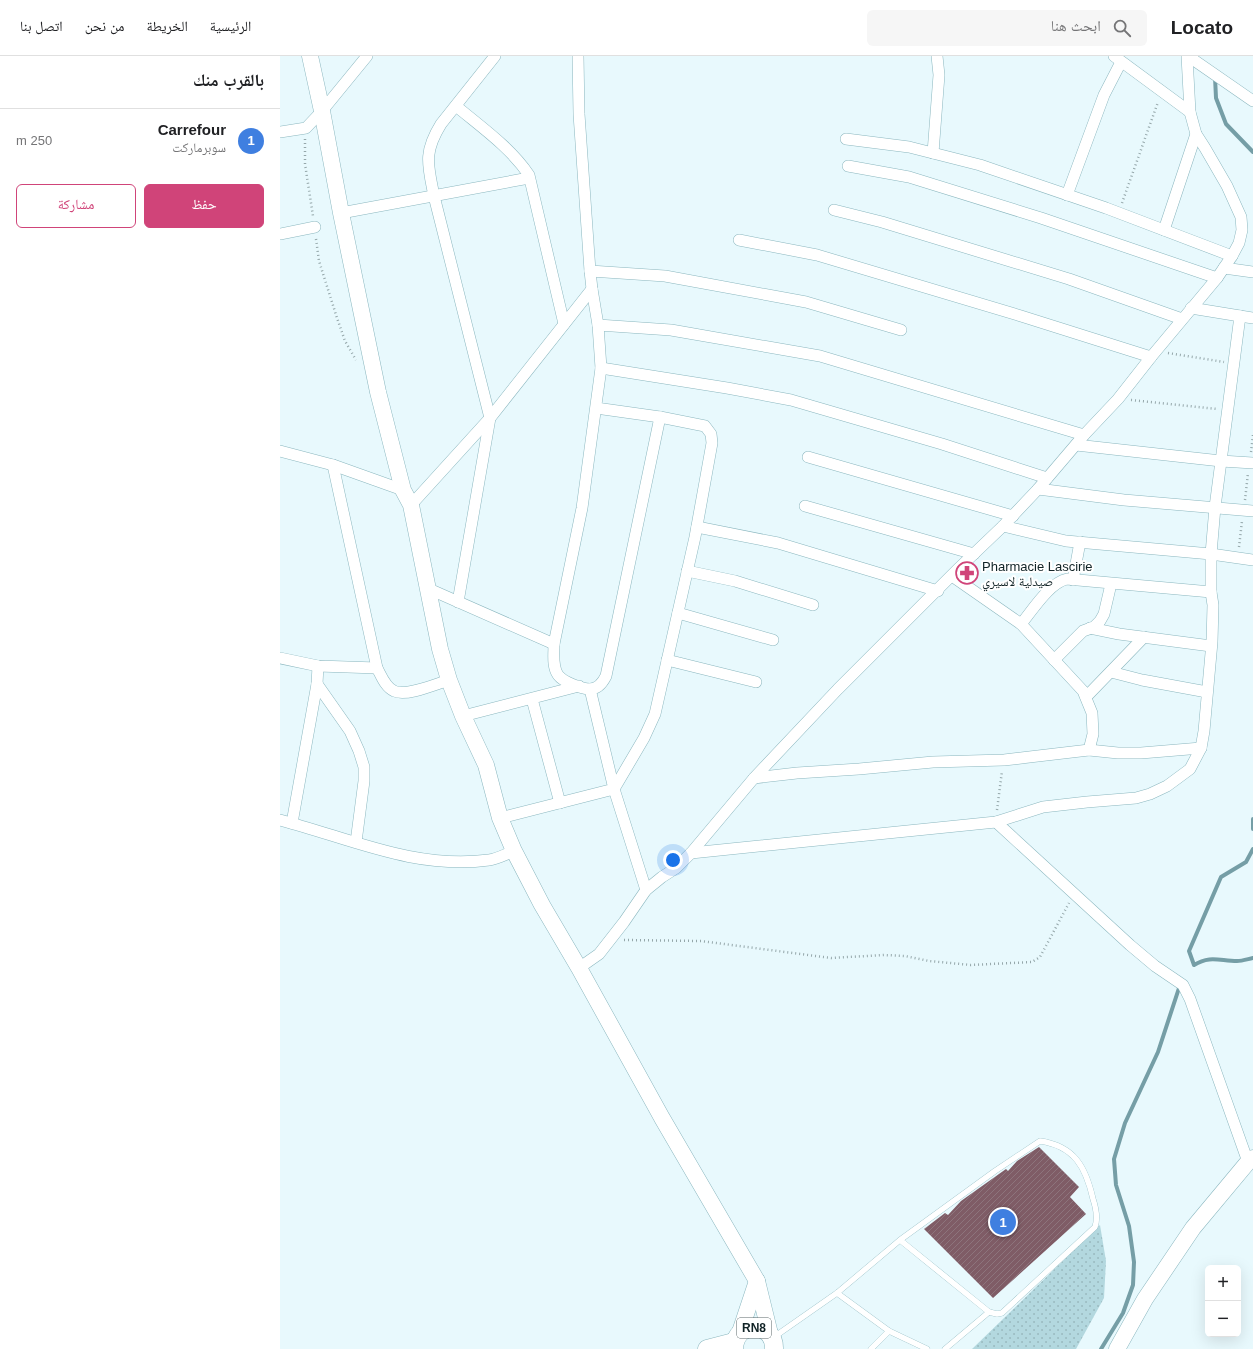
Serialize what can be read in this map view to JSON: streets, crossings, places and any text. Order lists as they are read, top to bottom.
{
  "streets": {
    "main road": ["RN8"]
  },
  "places": {
    "pharmacy": ["Pharmacie Lascirie صيدلية لاسيري"]
  },
  "page": {
    "header": "Locato",
    "search": "ابحث هنا",
    "nav": [
      "الرئيسية",
      "الخريطة",
      "من نحن",
      "اتصل بنا"
    ],
    "heading": "بالقرب منك",
    "list": [
      {
        "mark": "1",
        "name": "Carrefour",
        "note": "سوبرماركت",
        "value": "250 m"
      }
    ],
    "buttons": ["حفظ", "مشاركة"],
    "pins": "1",
    "map_buttons": ["+", "−"]
  }
}
